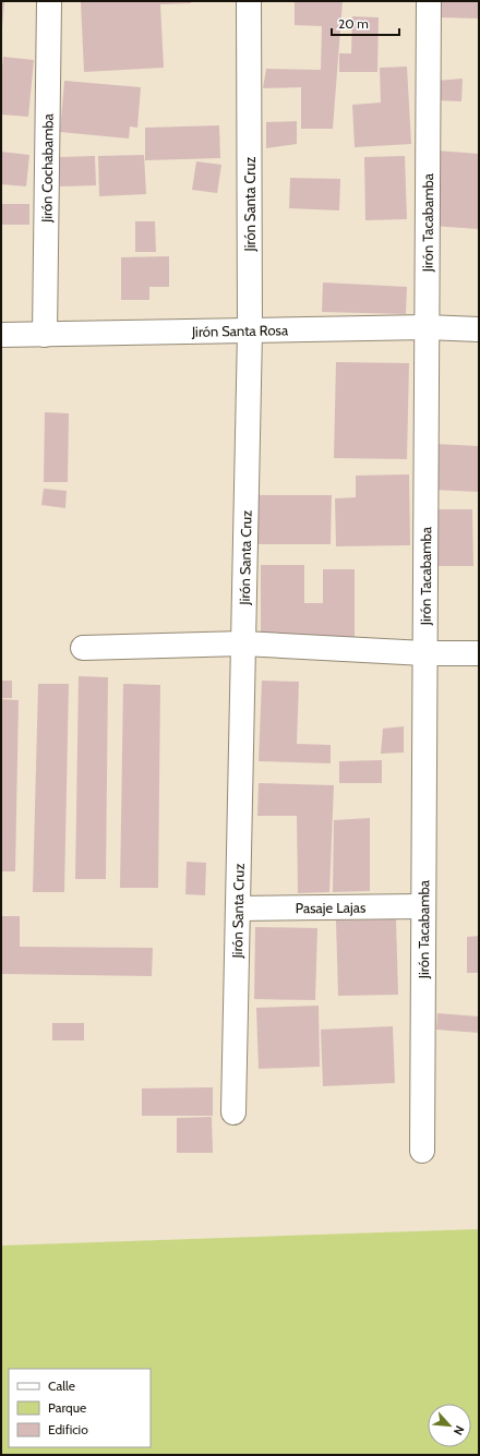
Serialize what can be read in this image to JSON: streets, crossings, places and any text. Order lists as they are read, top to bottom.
{
  "streets": {
    "street": [
      "Jirón Cochabamba",
      "Jirón Santa Cruz",
      "Jirón Tacabamba",
      "Jirón Santa Rosa",
      "Pasaje Lajas"
    ]
  },
  "crossings": [
    ["Jirón Cochabamba", "Jirón Santa Rosa"],
    ["Jirón Santa Cruz", "Jirón Santa Rosa"],
    ["Jirón Santa Cruz", "Pasaje Lajas"],
    ["Jirón Tacabamba", "Jirón Santa Rosa"],
    ["Jirón Tacabamba", "Pasaje Lajas"]
  ],
  "legend": ["Calle", "Parque", "Edificio"],
  "scale_bar": "20 m",
  "north": "bottom right"
}
